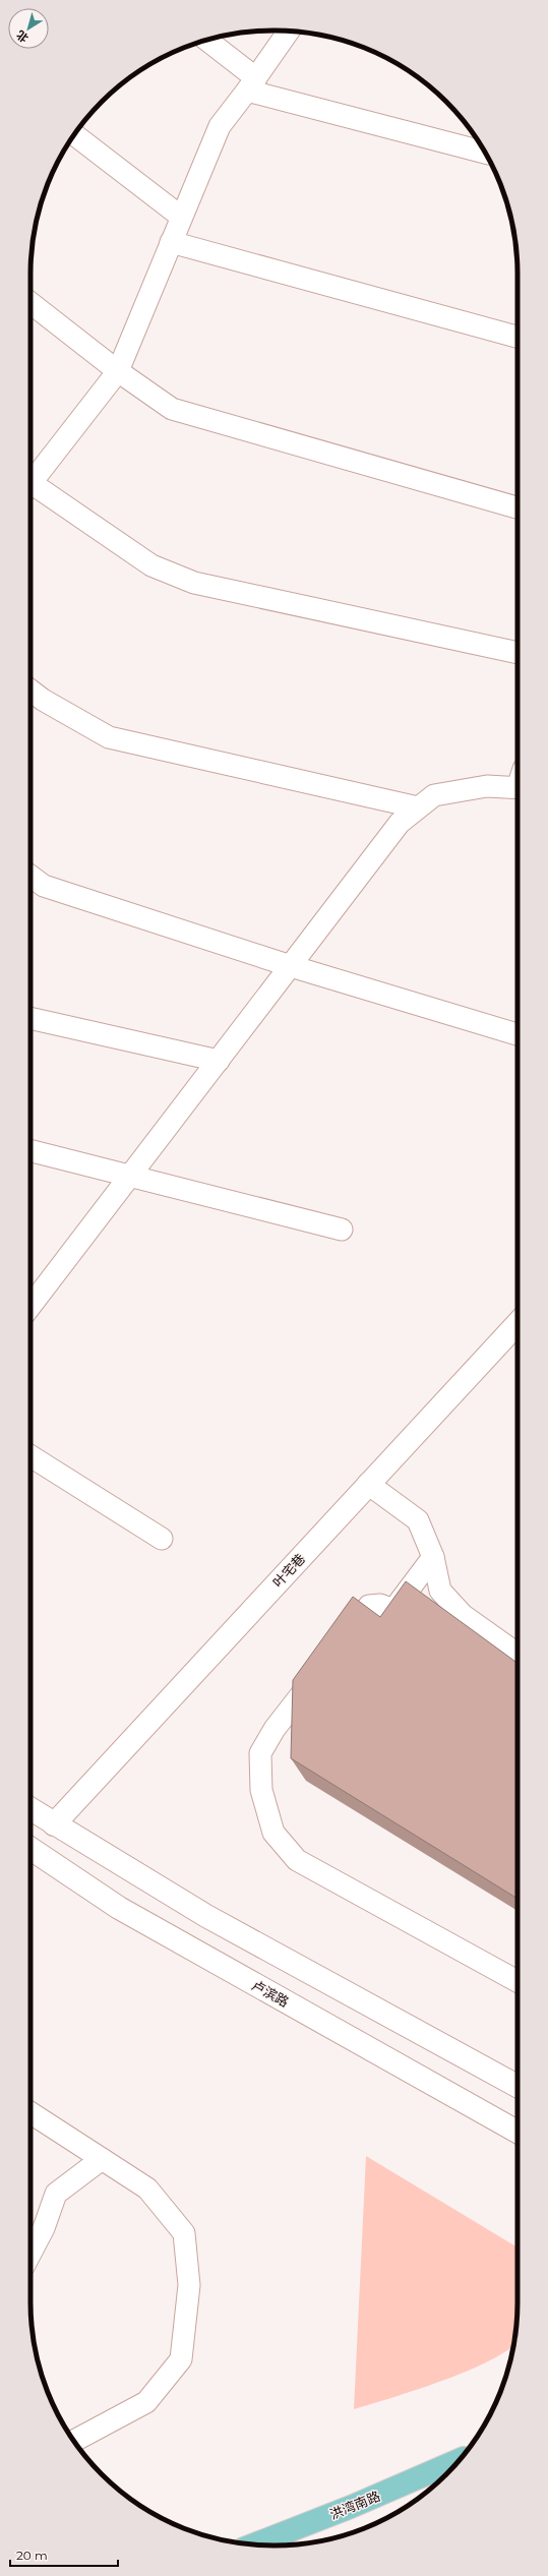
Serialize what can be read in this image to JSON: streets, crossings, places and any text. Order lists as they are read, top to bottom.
{
  "streets": {
    "main road": ["叶宅巷", "卢滨路", "洪湾南路"]
  },
  "scale_bar": "20 m",
  "north": "bottom left"
}
